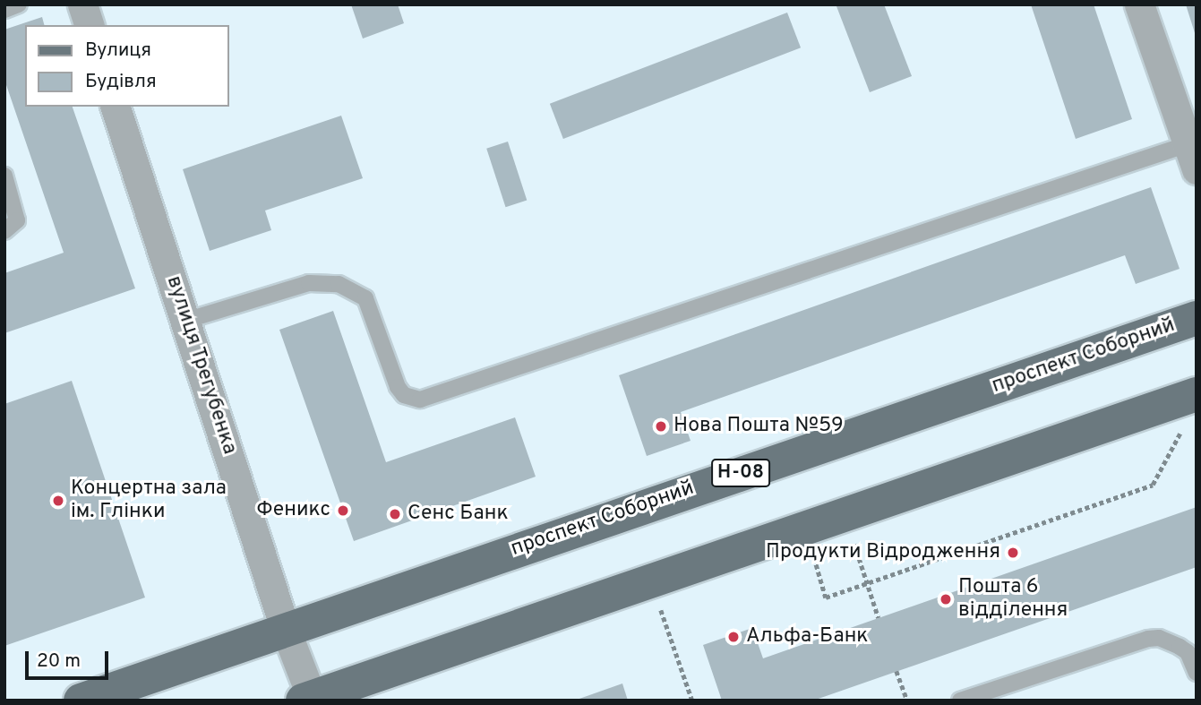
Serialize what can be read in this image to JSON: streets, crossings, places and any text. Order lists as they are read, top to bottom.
{
  "streets": {
    "main road": ["проспект Соборний", "Н-08"],
    "street": ["вулиця Трегубенка"]
  },
  "crossings": [
    ["проспект Соборний", "вулиця Трегубенка"]
  ],
  "places": [
    "Нова Пошта №59",
    "Концертна зала ім. Глінки",
    "Феникс",
    "Сенс Банк",
    "Продукти Відродження",
    "Пошта 6 відділення",
    "Альфа-Банк"
  ],
  "legend": ["Вулиця", "Будівля"],
  "scale_bar": "20 m"
}
